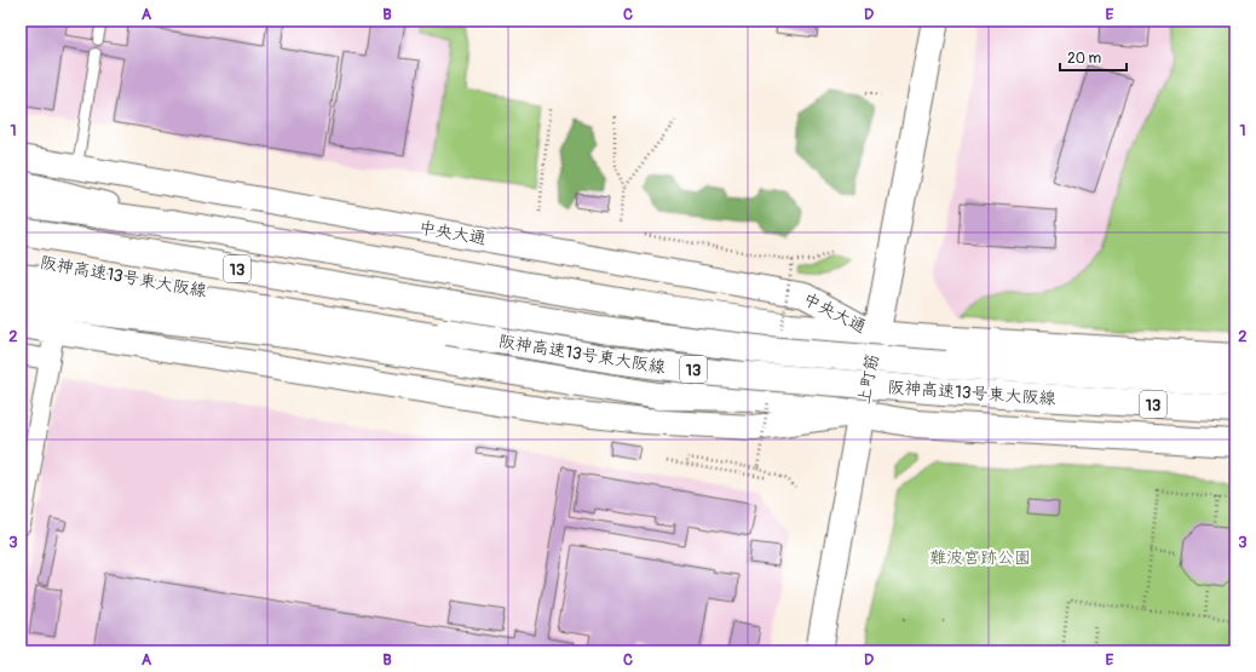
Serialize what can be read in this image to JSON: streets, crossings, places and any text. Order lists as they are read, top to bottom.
{
  "streets": {
    "main road": [
      "中央大通",
      "13",
      "阪神高速13号東大阪線",
      "上町筋"
    ]
  },
  "crossings": [
    ["中央大通", "上町筋"]
  ],
  "parks": ["難波宮跡公園"],
  "scale_bar": "20 m",
  "grid": {
    "columns": [
      "A",
      "B",
      "C",
      "D",
      "E"
    ],
    "rows": ["1", "2", "3"]
  }
}
